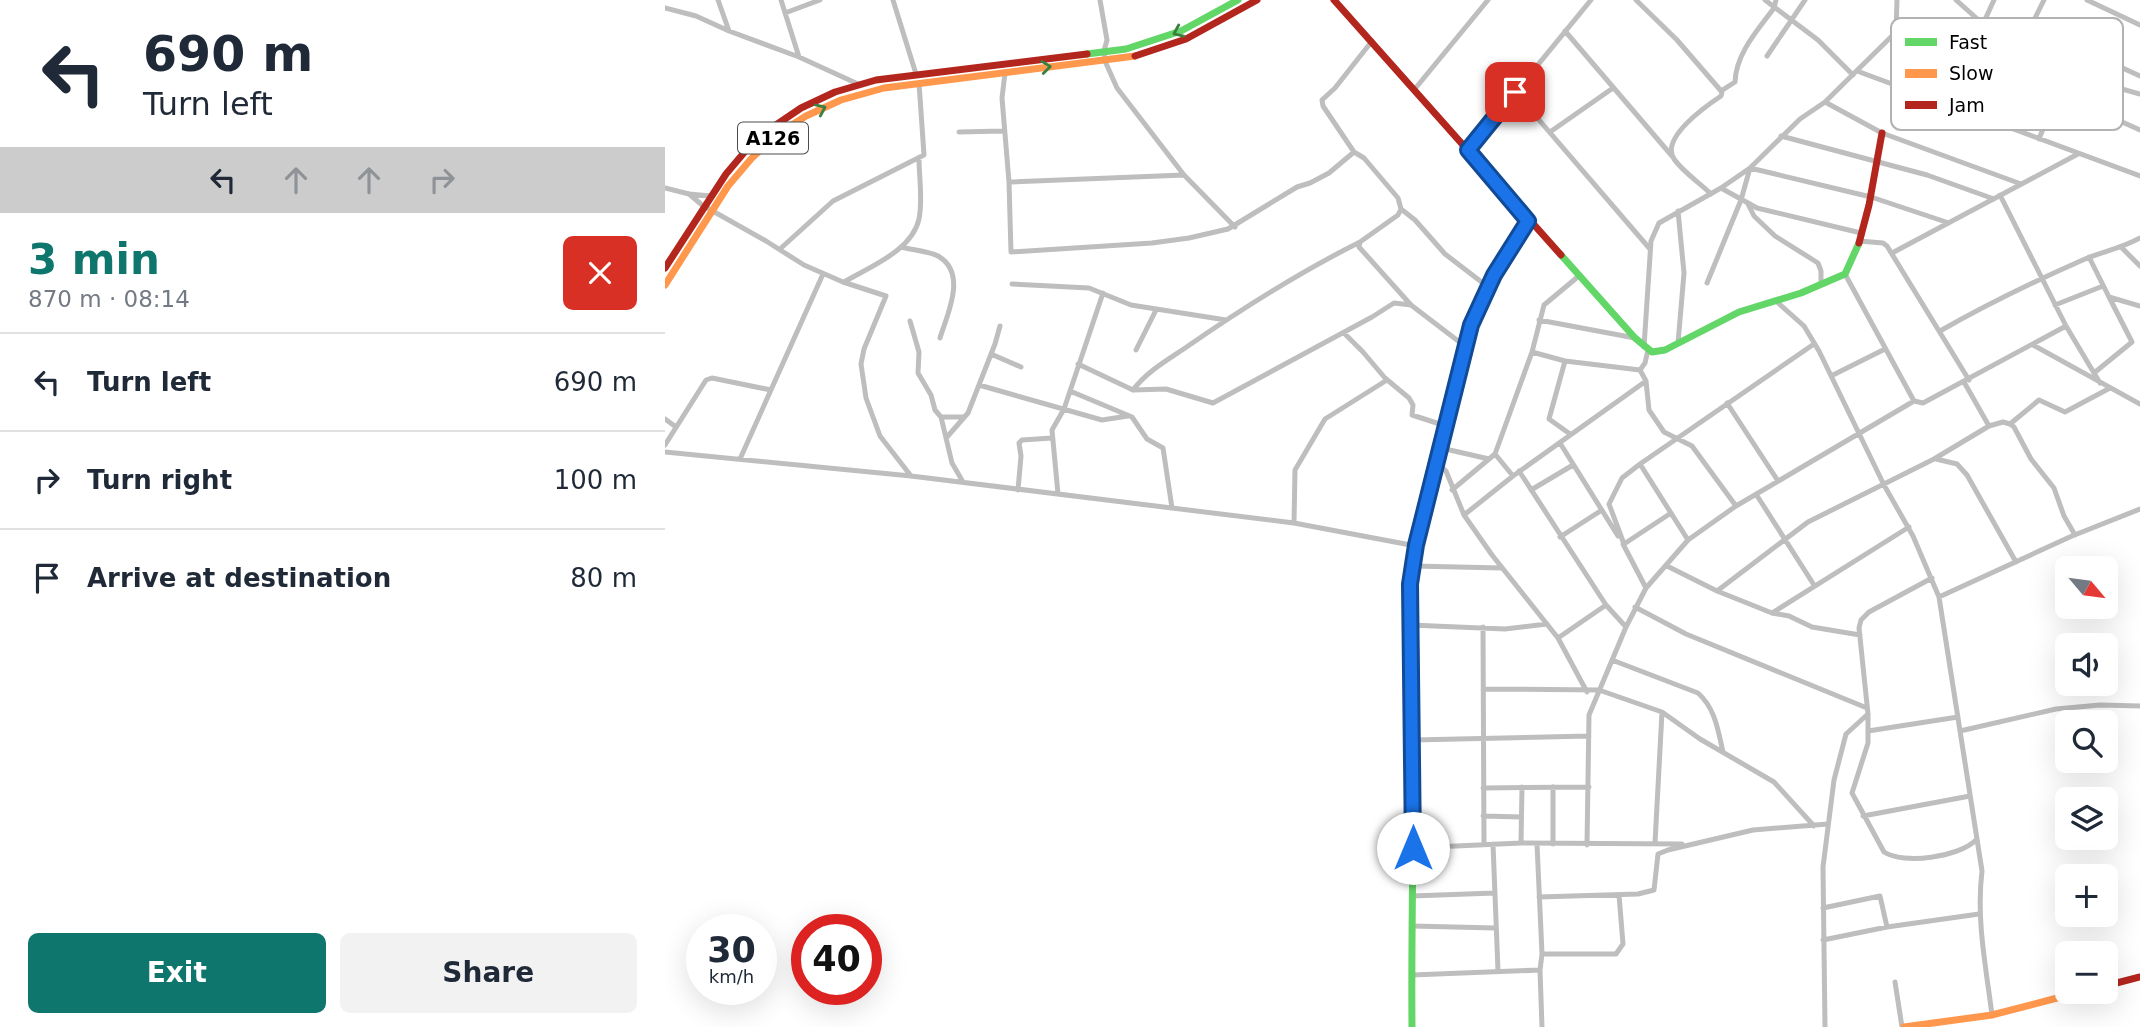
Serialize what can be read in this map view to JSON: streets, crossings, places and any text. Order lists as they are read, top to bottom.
{
  "streets": {
    "main road": ["A126"]
  },
  "legend": ["Fast", "Slow", "Jam"],
  "north": "bottom right",
  "page": {
    "turn": ["690 m", "Turn left"],
    "heading": ["3 min", "870 m · 08:14"],
    "list": [
      {
        "name": "Turn left",
        "value": "690 m"
      },
      {
        "name": "Turn right",
        "value": "100 m"
      },
      {
        "name": "Arrive at destination",
        "value": "80 m"
      }
    ],
    "map_buttons": ["+", "−"],
    "speed": "30 km/h",
    "limit": "40",
    "buttons": ["Exit", "Share"]
  }
}
